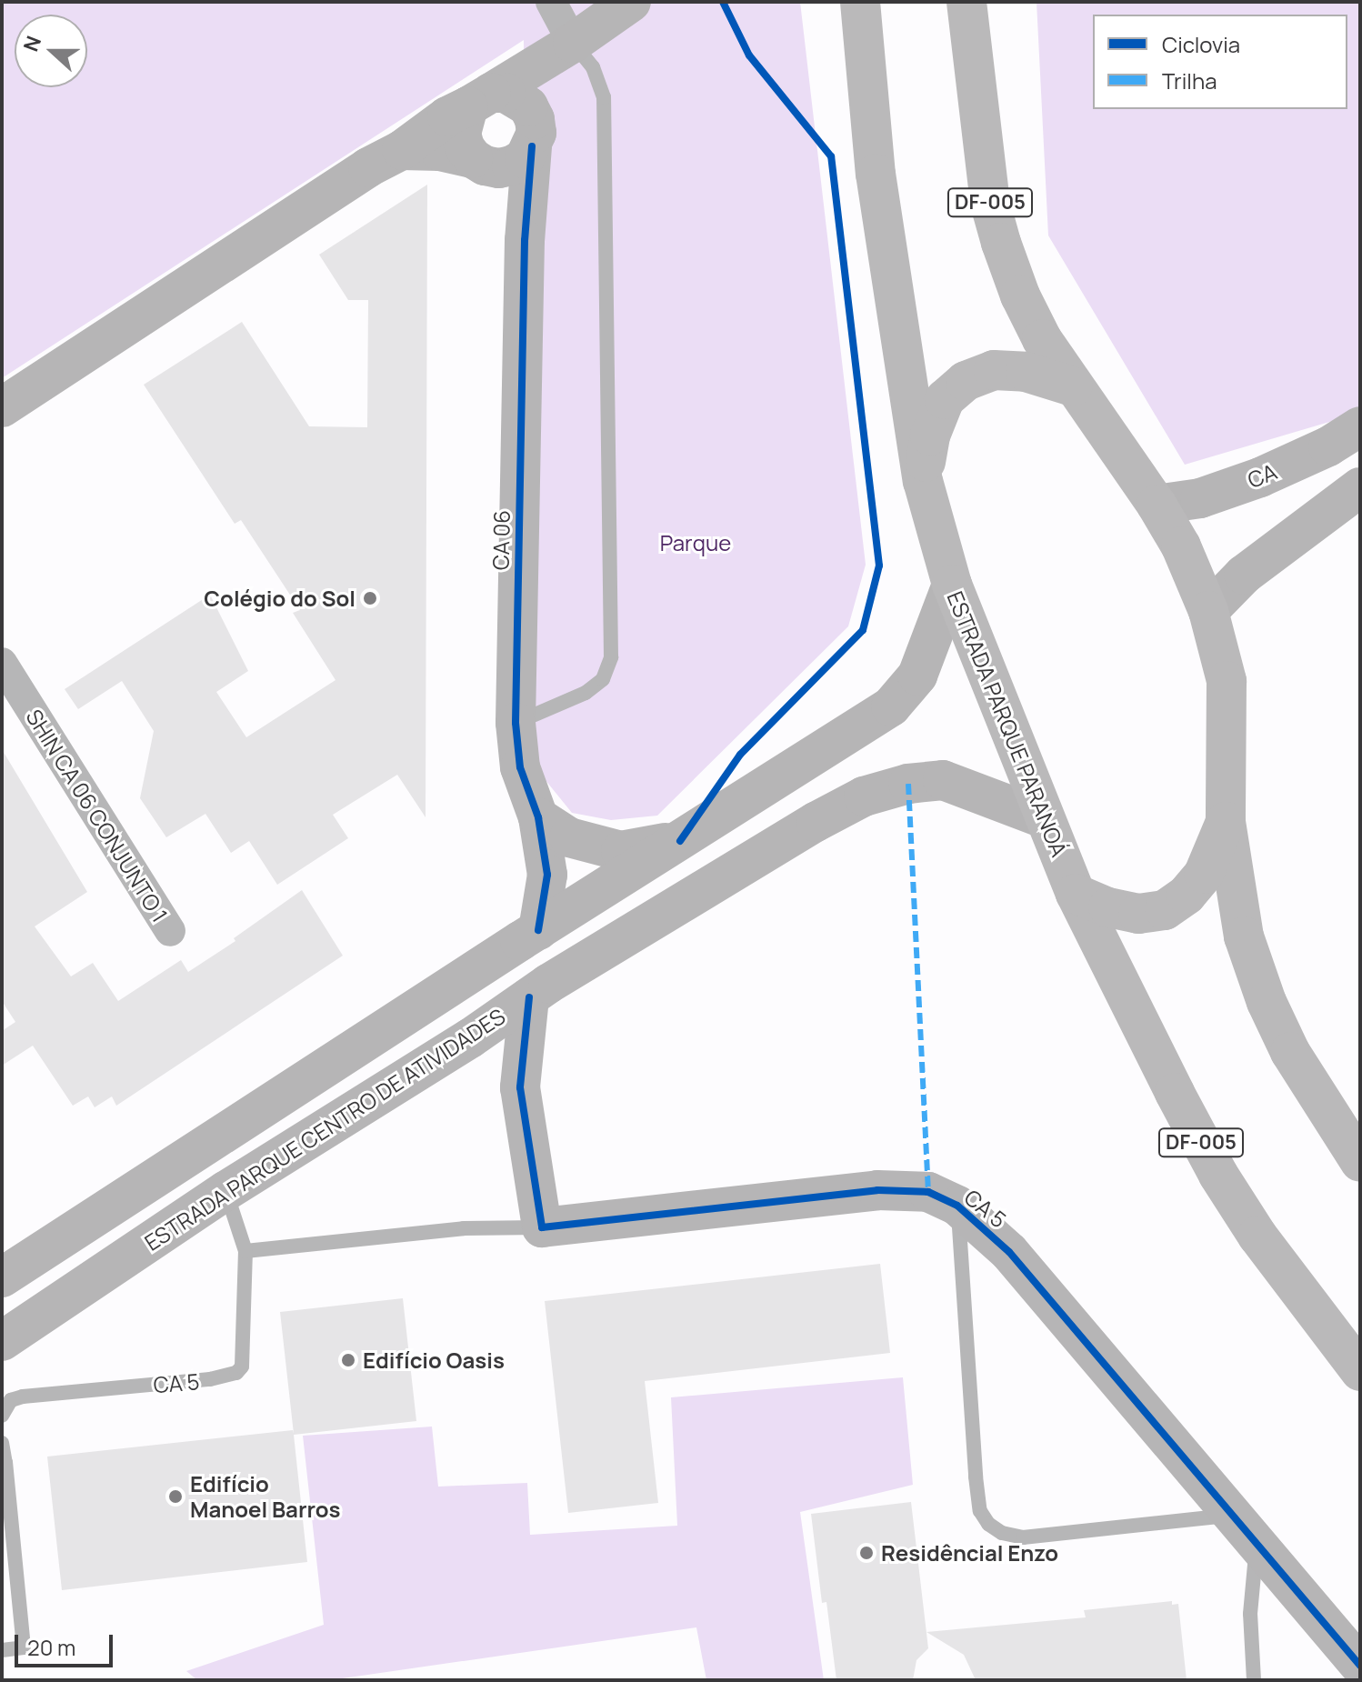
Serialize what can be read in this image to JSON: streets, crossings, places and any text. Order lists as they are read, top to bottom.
{
  "streets": {
    "main road": ["DF-005", "ESTRADA PARQUE PARANOÁ"],
    "street": [
      "CA",
      "CA 06",
      "SHIN CA 06 CONJUNTO 1",
      "ESTRADA PARQUE CENTRO DE ATIVIDADES",
      "CA 5"
    ]
  },
  "crossings": [
    ["DF-005", "CA"],
    ["ESTRADA PARQUE PARANOÁ", "ESTRADA PARQUE CENTRO DE ATIVIDADES"],
    ["ESTRADA PARQUE CENTRO DE ATIVIDADES", "CA 5"]
  ],
  "parks": ["Parque"],
  "places": [
    "Colégio do Sol",
    "Edifício Oasis",
    "Edifício Manoel Barros",
    "Residêncial Enzo"
  ],
  "legend": ["Ciclovia", "Trilha"],
  "scale_bar": "20 m",
  "north": "left"
}
